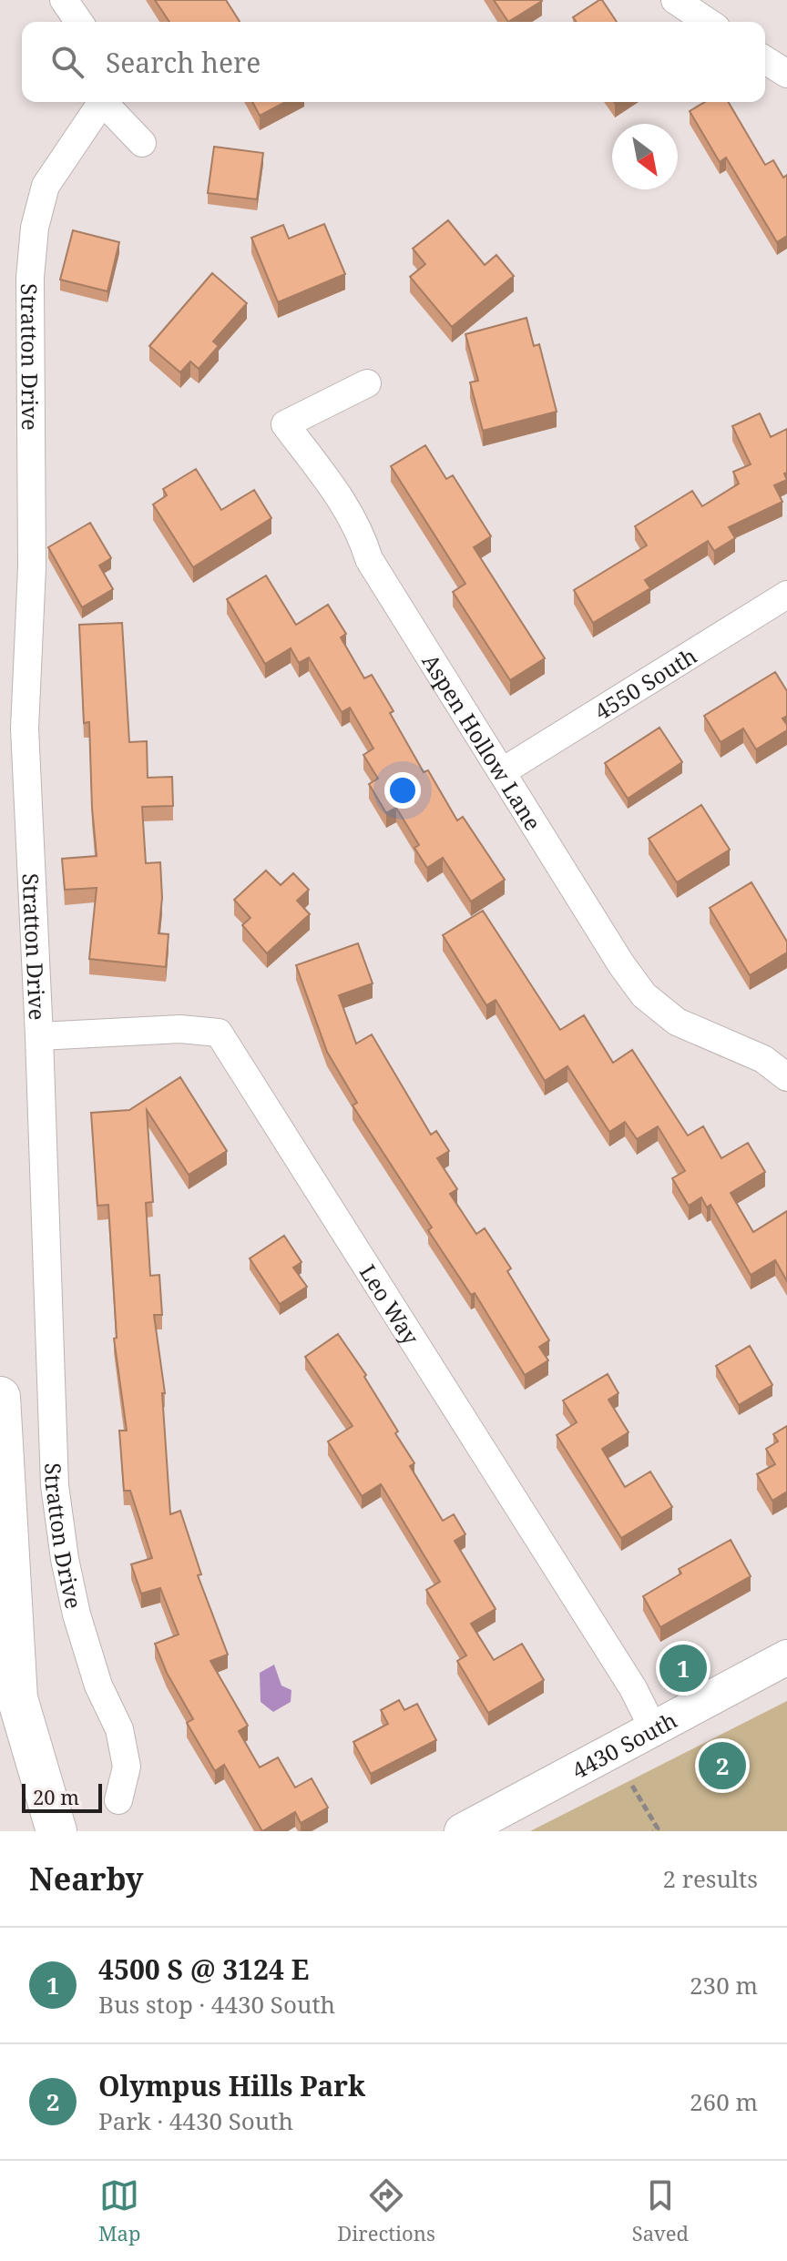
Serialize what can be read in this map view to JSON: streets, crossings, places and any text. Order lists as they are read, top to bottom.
{
  "streets": {
    "main road": ["4430 South"],
    "street": [
      "Stratton Drive",
      "4550 South",
      "Aspen Hollow Lane",
      "Leo Way"
    ]
  },
  "crossings": [
    ["Stratton Drive", "Leo Way"],
    ["4550 South", "Aspen Hollow Lane"],
    ["Leo Way", "4430 South"]
  ],
  "scale_bar": "20 m",
  "north": "bottom right",
  "page": {
    "search": "Search here",
    "pins": ["1", "2"],
    "scale": "20 m",
    "heading": ["Nearby", "2 results"],
    "list": [
      {
        "mark": "1",
        "name": "4500 S @ 3124 E",
        "note": "Bus stop · 4430 South",
        "value": "230 m"
      },
      {
        "mark": "2",
        "name": "Olympus Hills Park",
        "note": "Park · 4430 South",
        "value": "260 m"
      }
    ],
    "nav": ["Map", "Directions", "Saved"]
  }
}
